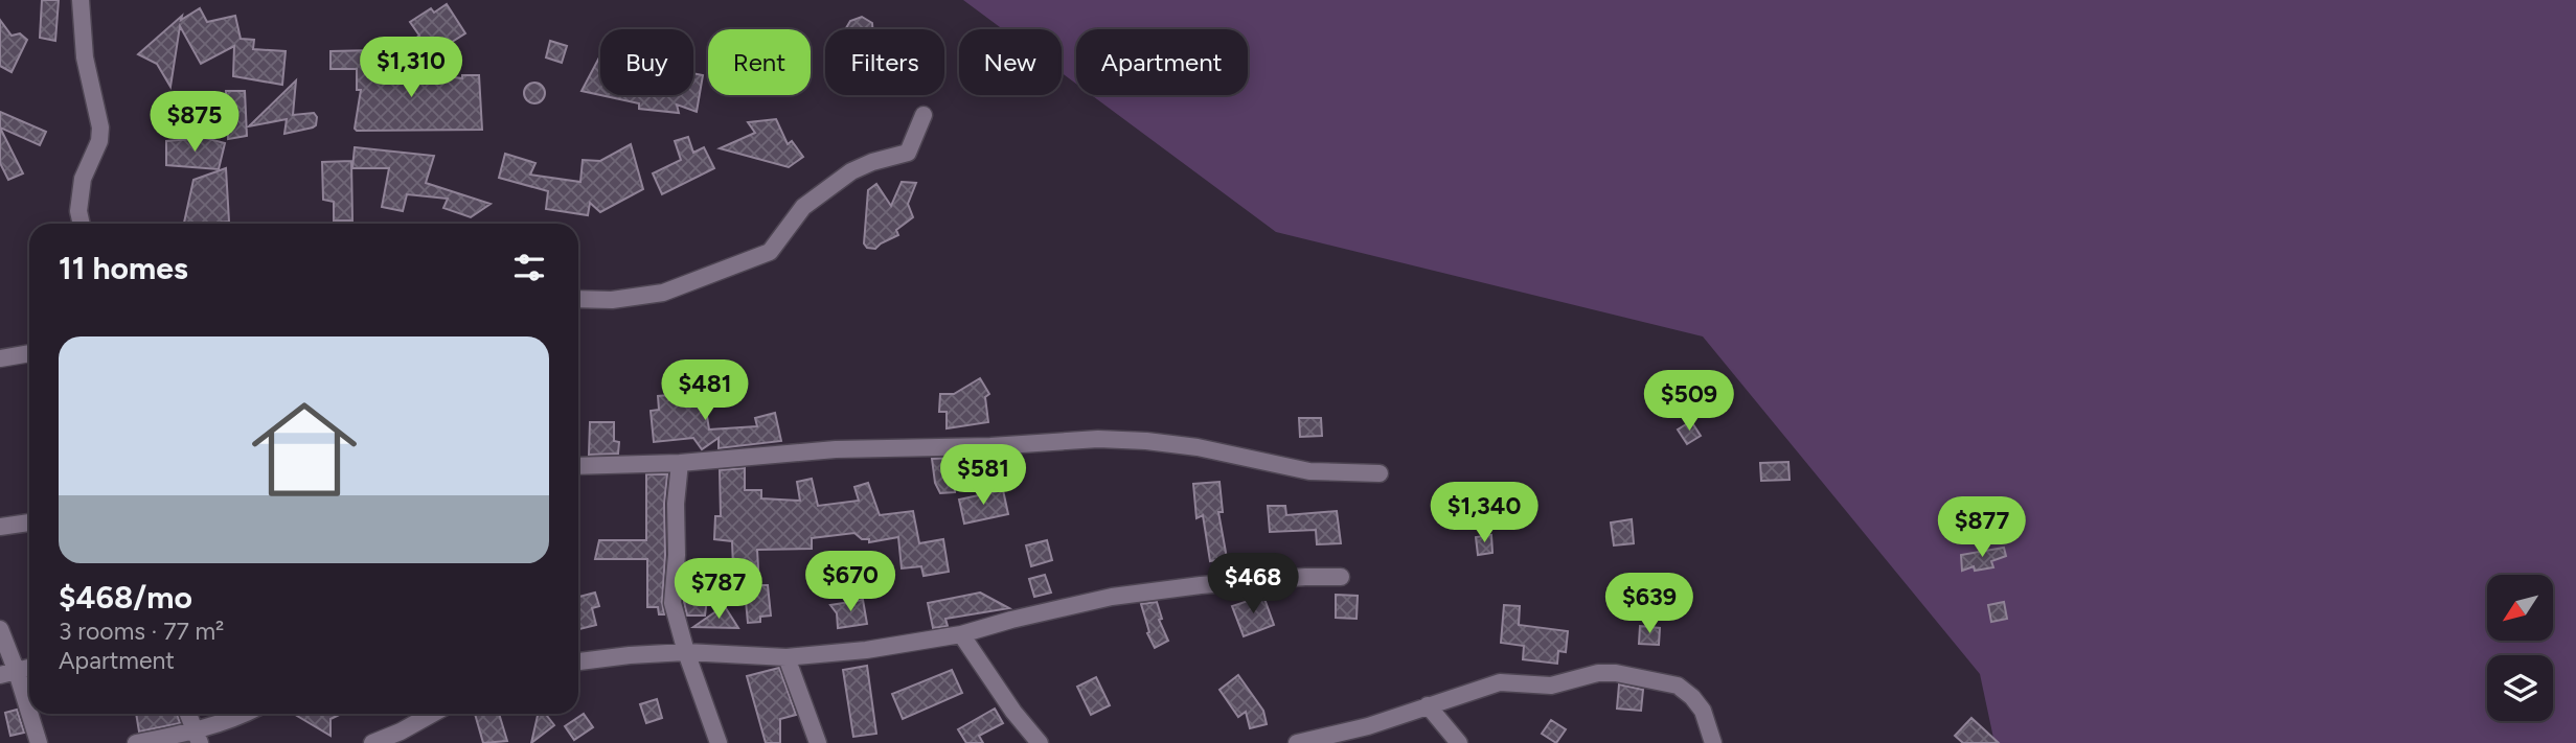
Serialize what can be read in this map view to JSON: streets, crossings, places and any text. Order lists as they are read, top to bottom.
{
  "north": "bottom left",
  "page": {
    "chip": [
      "Buy",
      "Rent",
      "Filters",
      "New",
      "Apartment"
    ],
    "price": [
      "$1,310",
      "$875",
      "$481",
      "$509",
      "$581",
      "$1,340",
      "$877",
      "$670",
      "$468",
      "$787",
      "$639"
    ],
    "heading": "11 homes",
    "list": [
      {
        "name": "$468/mo",
        "note": "3 rooms · 77 m² · Apartment"
      }
    ]
  }
}
